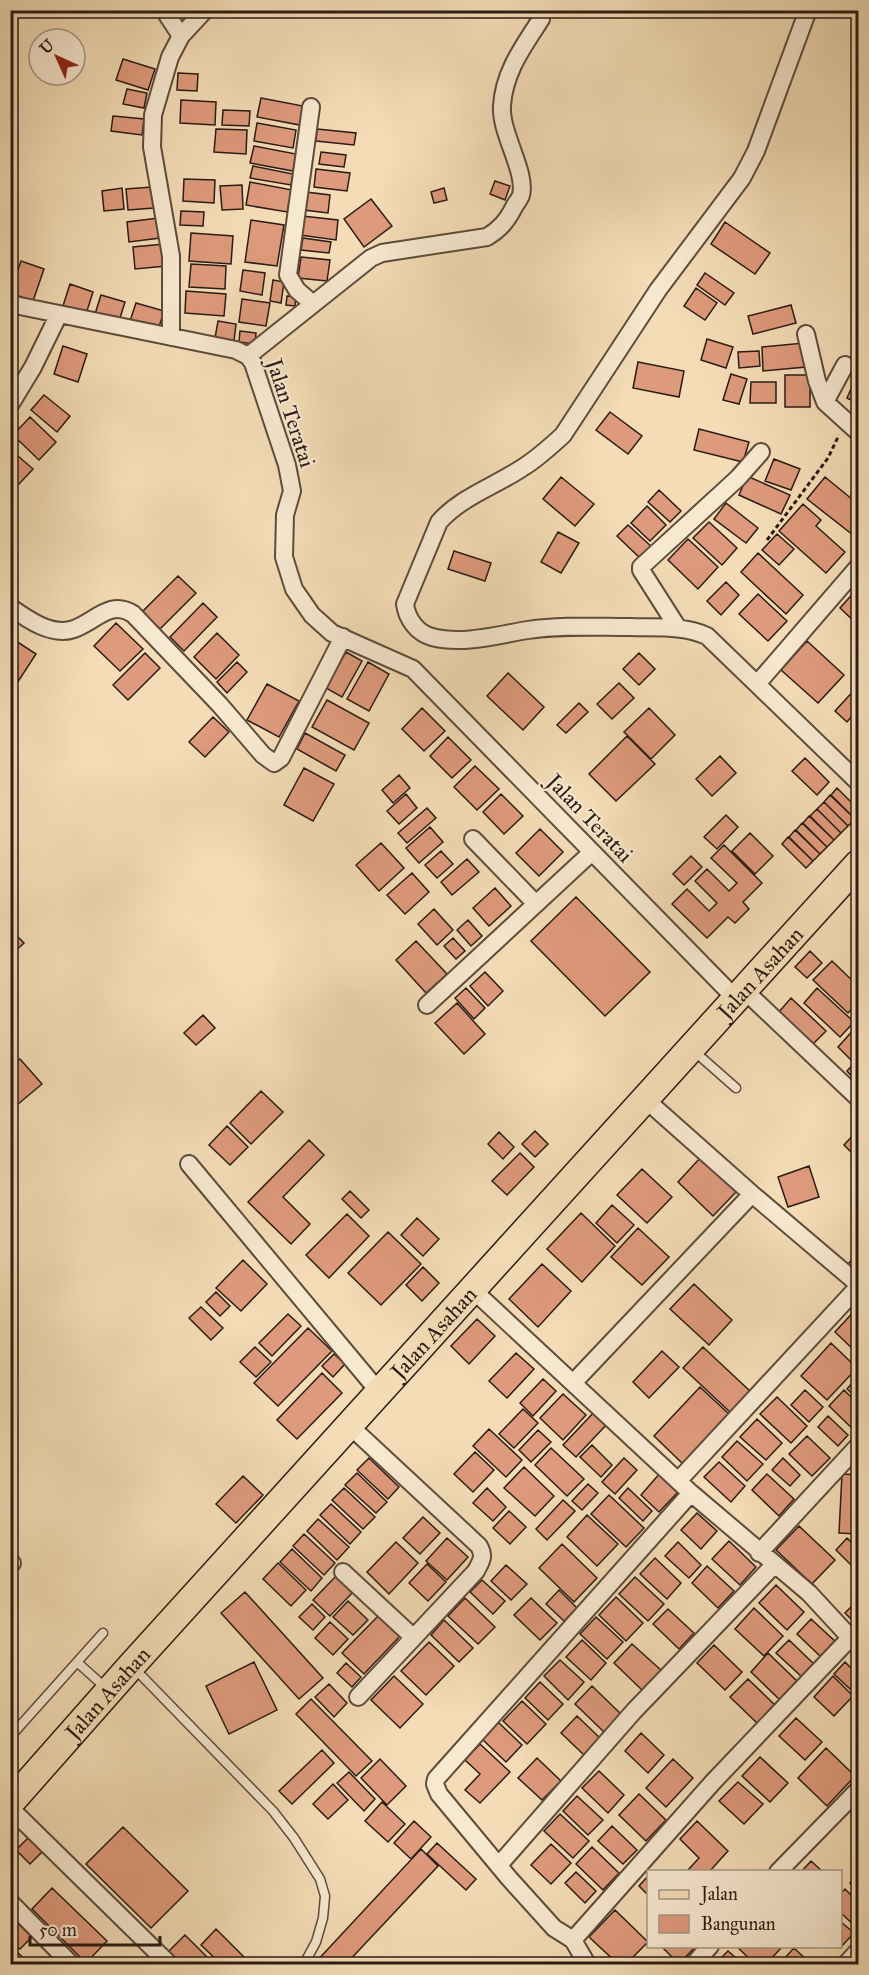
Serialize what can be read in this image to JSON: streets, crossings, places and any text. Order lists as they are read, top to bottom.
{
  "streets": {
    "main road": ["Jalan Asahan"],
    "street": ["Jalan Teratai"]
  },
  "crossings": [
    ["Jalan Teratai", "Jalan Asahan"]
  ],
  "legend": ["Jalan", "Bangunan"],
  "scale_bar": "50 m",
  "north": "top left"
}
